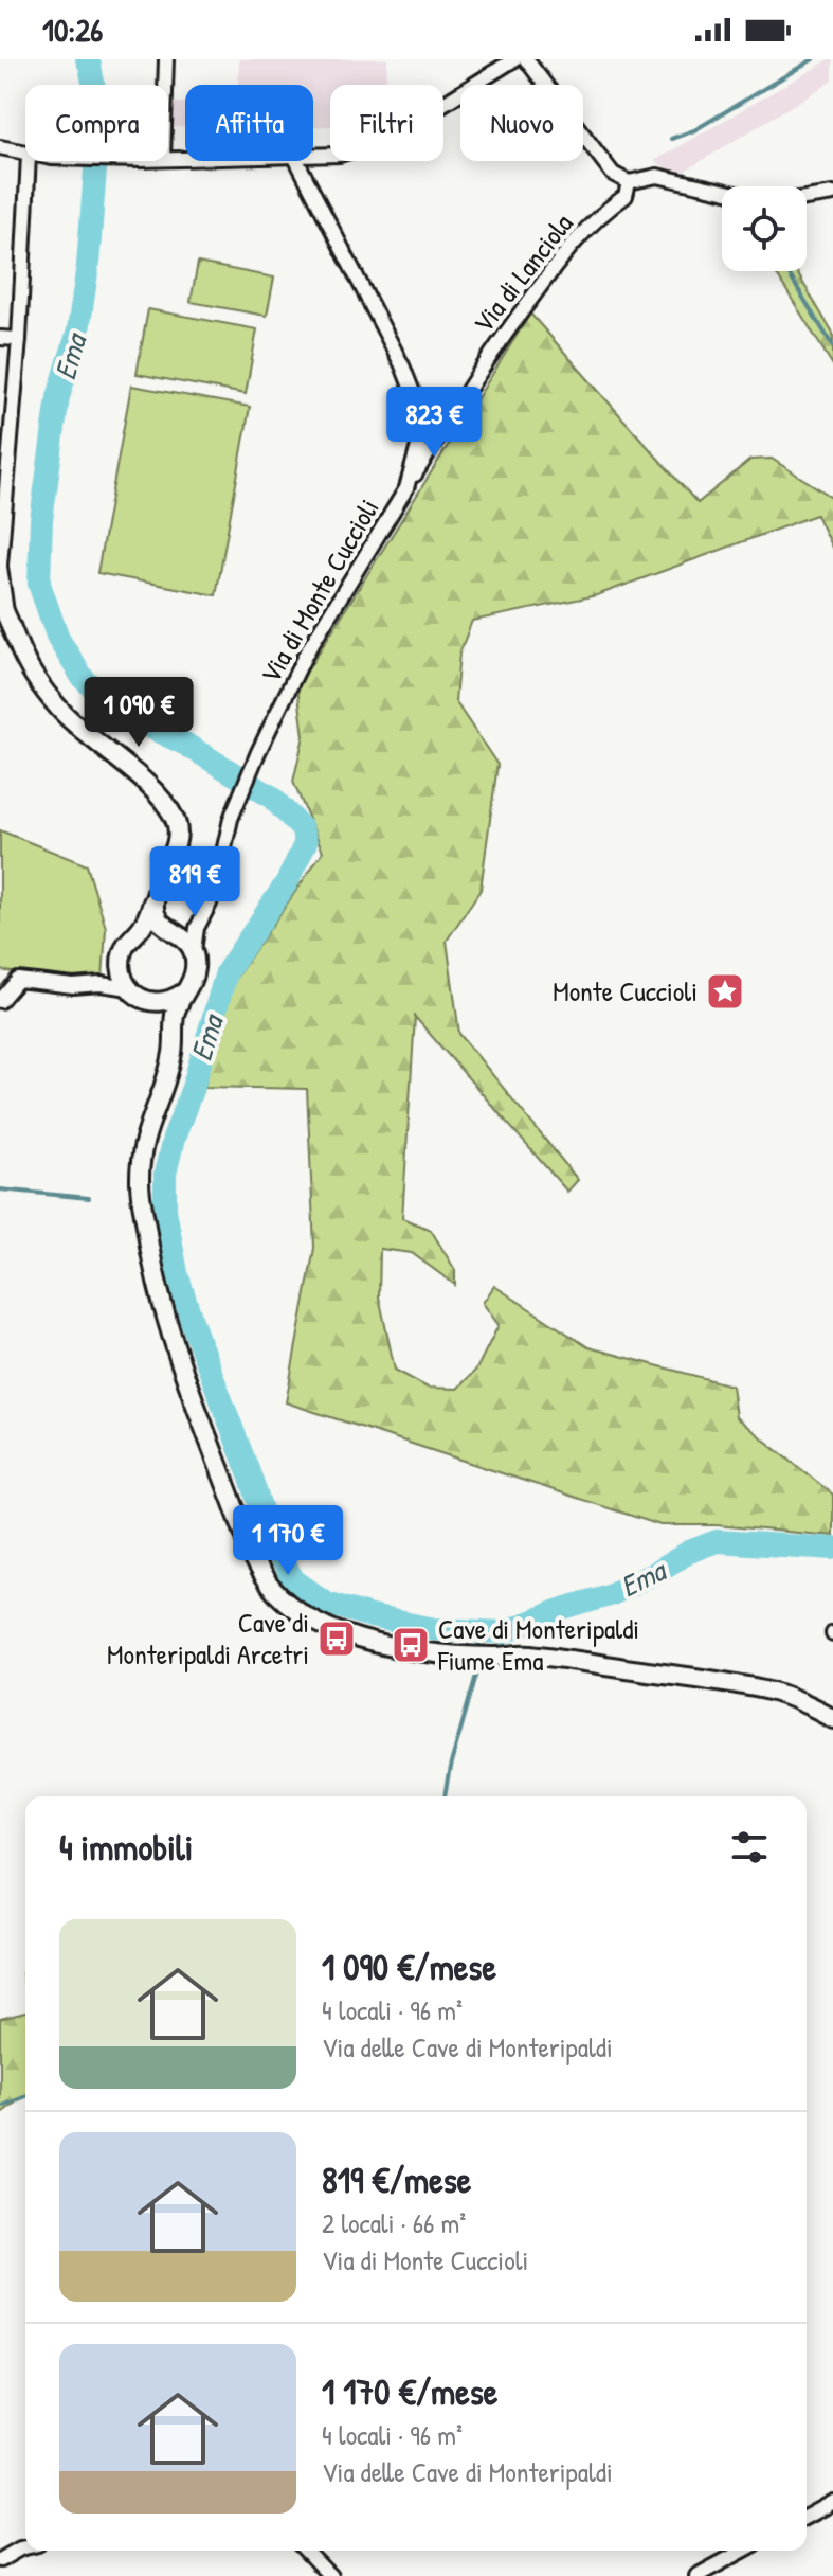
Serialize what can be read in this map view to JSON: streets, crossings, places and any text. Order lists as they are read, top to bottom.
{
  "streets": {
    "street": ["Via di Lanciola", "Via di Monte Cuccioli"]
  },
  "crossings": [
    ["Via di Lanciola", "Via di Monte Cuccioli"]
  ],
  "water": ["Ema"],
  "places": {
    "place": ["Monte Cuccioli"],
    "bus stop": ["Cave di Monteripaldi Arcetri", "Cave di Monteripaldi Fiume Ema"]
  },
  "page": {
    "status": "10:26",
    "chip": [
      "Compra",
      "Affitta",
      "Filtri",
      "Nuovo"
    ],
    "price": [
      "823 €",
      "1 090 €",
      "819 €",
      "1 170 €"
    ],
    "heading": "4 immobili",
    "list": [
      {
        "name": "1 090 €/mese",
        "note": "4 locali · 96 m² · Via delle Cave di Monteripaldi"
      },
      {
        "name": "819 €/mese",
        "note": "2 locali · 66 m² · Via di Monte Cuccioli"
      },
      {
        "name": "1 170 €/mese",
        "note": "4 locali · 96 m² · Via delle Cave di Monteripaldi"
      }
    ]
  }
}
